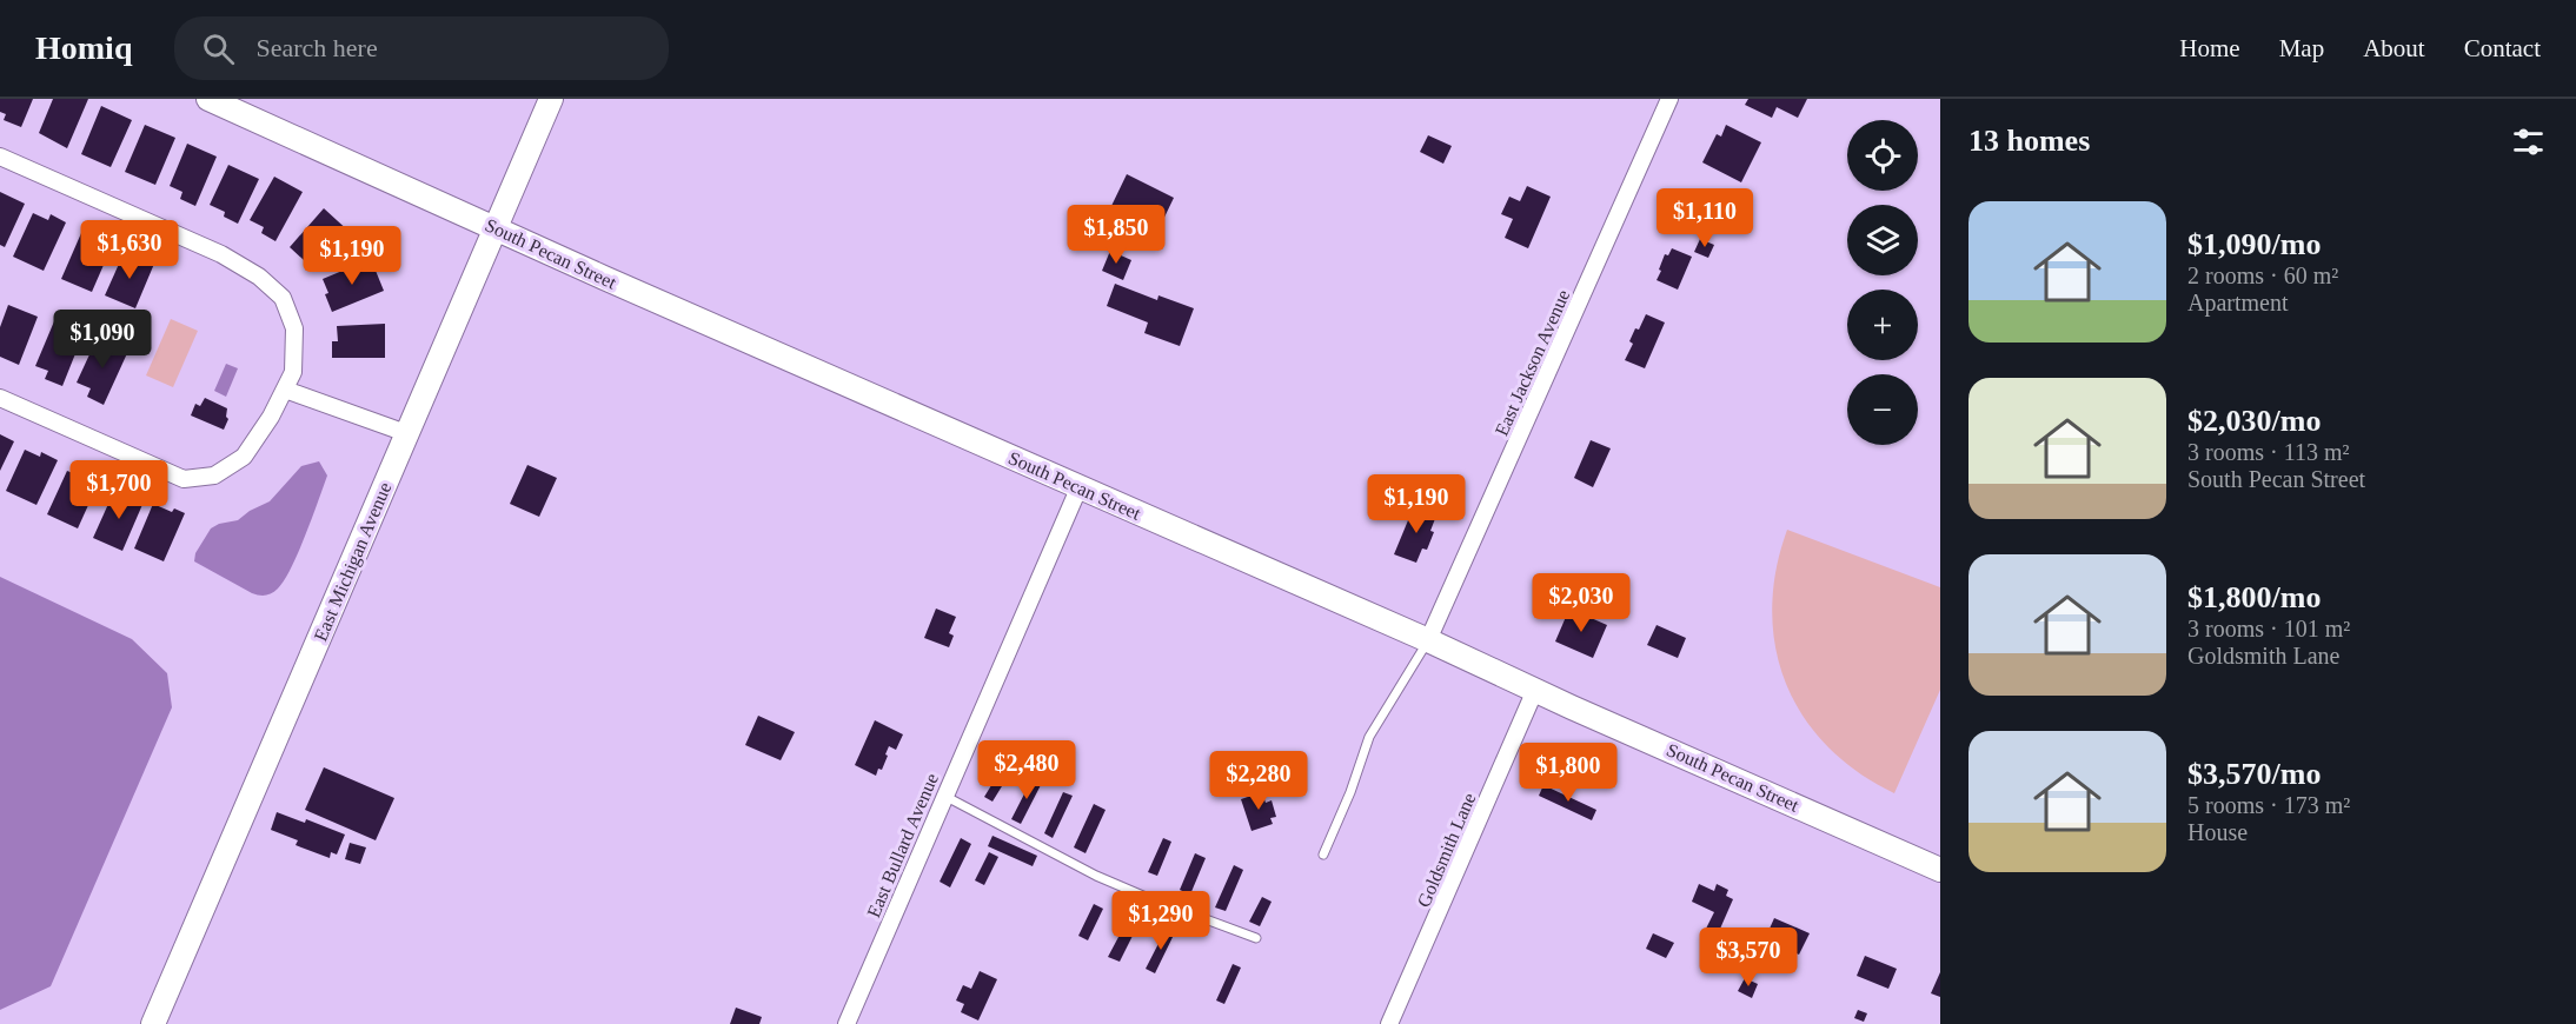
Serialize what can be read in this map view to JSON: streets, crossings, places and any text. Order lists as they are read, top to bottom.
{
  "streets": {
    "street": [
      "South Pecan Street",
      "East Jackson Avenue",
      "East Michigan Avenue",
      "East Bullard Avenue",
      "Goldsmith Lane"
    ]
  },
  "crossings": [
    ["South Pecan Street", "East Jackson Avenue"],
    ["South Pecan Street", "East Michigan Avenue"],
    ["South Pecan Street", "East Bullard Avenue"],
    ["South Pecan Street", "Goldsmith Lane"]
  ],
  "page": {
    "header": "Homiq",
    "search": "Search here",
    "nav": [
      "Home",
      "Map",
      "About",
      "Contact"
    ],
    "heading": "13 homes",
    "map_buttons": ["+", "−"],
    "list": [
      {
        "name": "$1,090/mo",
        "note": "2 rooms · 60 m² · Apartment"
      },
      {
        "name": "$2,030/mo",
        "note": "3 rooms · 113 m² · South Pecan Street"
      },
      {
        "name": "$1,800/mo",
        "note": "3 rooms · 101 m² · Goldsmith Lane"
      },
      {
        "name": "$3,570/mo",
        "note": "5 rooms · 173 m² · House"
      }
    ],
    "price": [
      "$1,110",
      "$1,850",
      "$1,630",
      "$1,190",
      "$1,090",
      "$1,700",
      "$1,190",
      "$2,030",
      "$2,480",
      "$1,800",
      "$2,280",
      "$1,290",
      "$3,570"
    ]
  }
}
